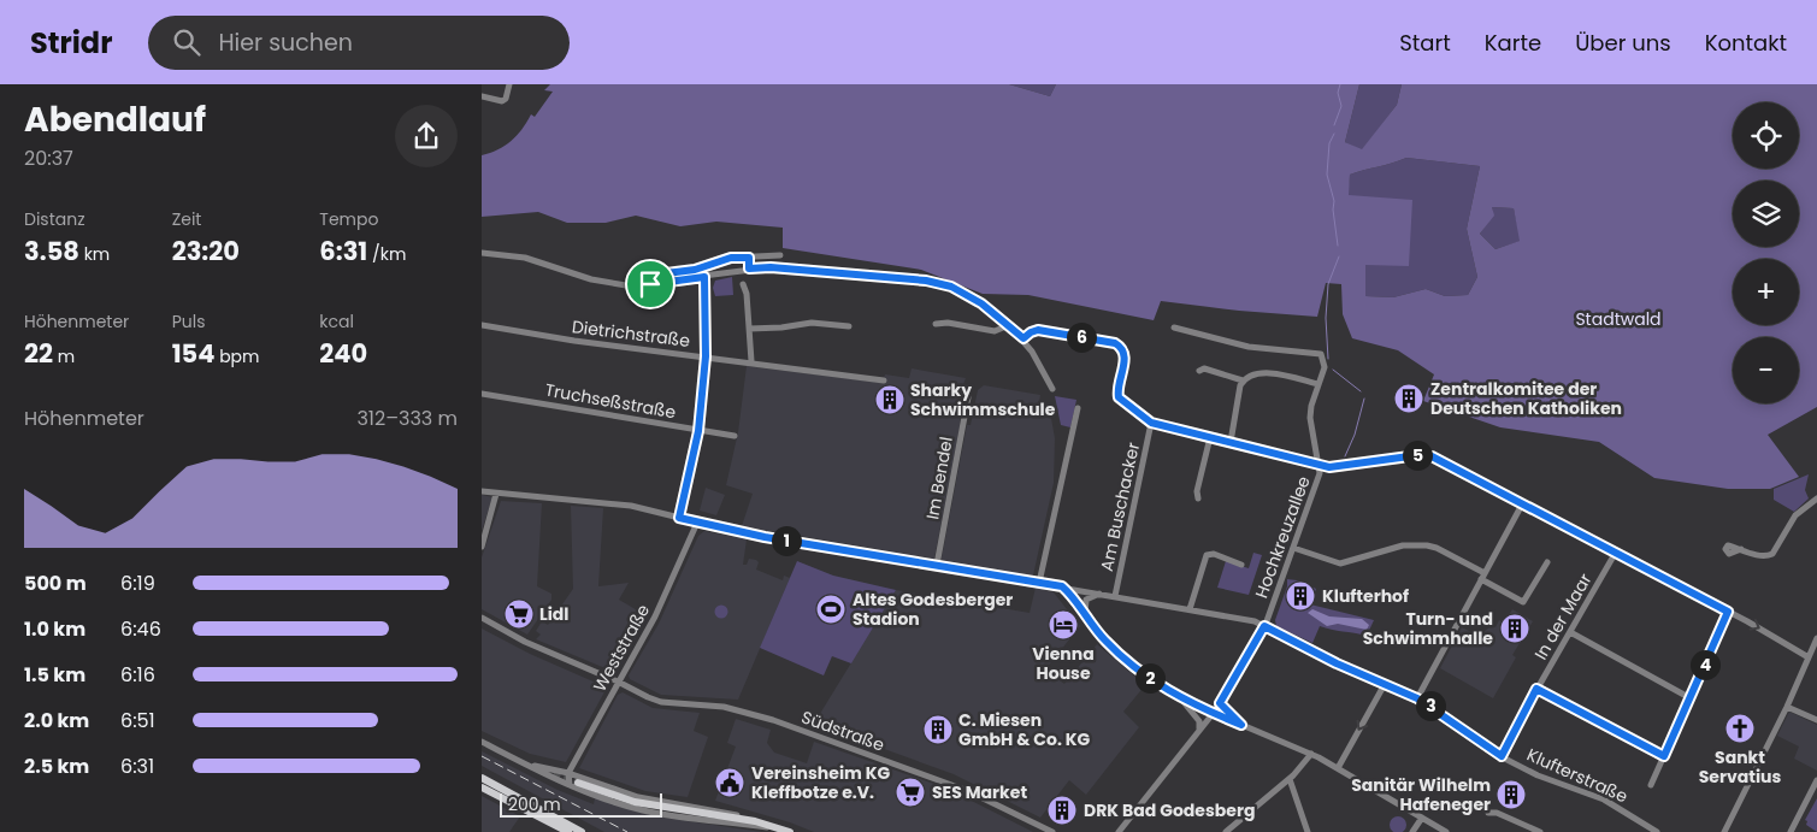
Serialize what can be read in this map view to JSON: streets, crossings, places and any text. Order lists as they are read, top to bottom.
{
  "streets": {
    "street": [
      "Dietrichstraße",
      "Truchseßstraße",
      "Im Bendel",
      "Am Buschacker",
      "Hochkreuzallee",
      "In der Maar",
      "Weststraße",
      "Südstraße",
      "Klufterstraße"
    ]
  },
  "crossings": [
    ["Im Bendel", "Klufterstraße"],
    ["Am Buschacker", "Klufterstraße"],
    ["Hochkreuzallee", "Klufterstraße"],
    ["In der Maar", "Klufterstraße"],
    ["Weststraße", "Südstraße"],
    ["Weststraße", "Klufterstraße"]
  ],
  "parks": ["Stadtwald"],
  "places": {
    "building": [
      "Zentralkomitee der Deutschen Katholiken",
      "Sharky Schwimmschule",
      "Klufterhof",
      "Turn- und Schwimmhalle",
      "C. Miesen GmbH & Co. KG",
      "Sanitär Wilhelm Hafeneger",
      "DRK Bad Godesberg"
    ],
    "sports": ["Altes Godesberger Stadion"],
    "supermarket": ["Lidl", "SES Market"],
    "hotel": ["Vienna House"],
    "church": ["Sankt Servatius"],
    "public building": ["Vereinsheim KG Kleffbotze e.V."]
  },
  "scale_bar": "200 m",
  "page": {
    "header": "Stridr",
    "search": "Hier suchen",
    "nav": [
      "Start",
      "Karte",
      "Über uns",
      "Kontakt"
    ],
    "heading": ["Abendlauf", "20:37"],
    "map_buttons": ["+", "−"],
    "stats": [
      ["Distanz", "3.58 km"],
      ["Zeit", "23:20"],
      ["Tempo", "6:31 /km"],
      ["Höhenmeter", "22 m"],
      ["Puls", "154 bpm"],
      ["kcal", "240"]
    ],
    "pins": [
      "6",
      "5",
      "1",
      "4",
      "2",
      "3"
    ],
    "chart": ["Höhenmeter", "312–333 m"],
    "list": [
      {
        "name": "500 m",
        "note": "6:19"
      },
      {
        "name": "1.0 km",
        "note": "6:46"
      },
      {
        "name": "1.5 km",
        "note": "6:16"
      },
      {
        "name": "2.0 km",
        "note": "6:51"
      },
      {
        "name": "2.5 km",
        "note": "6:31"
      }
    ],
    "scale": "200 m"
  }
}
